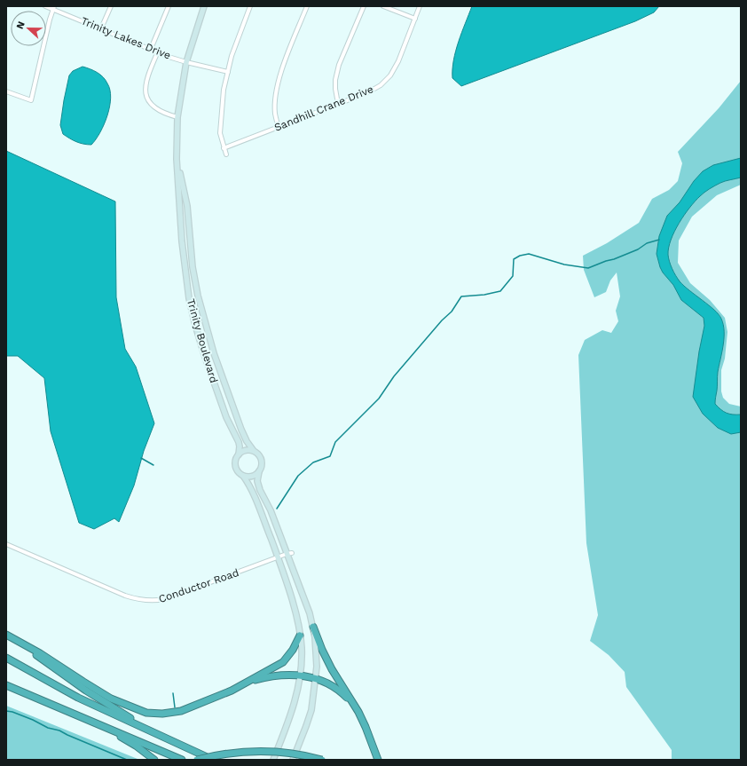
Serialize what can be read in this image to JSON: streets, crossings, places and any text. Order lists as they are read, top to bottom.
{
  "streets": {
    "main road": ["Trinity Boulevard"],
    "street": ["Trinity Lakes Drive", "Sandhill Crane Drive", "Conductor Road"]
  },
  "crossings": [
    ["Trinity Lakes Drive", "Trinity Boulevard"],
    ["Trinity Boulevard", "Conductor Road"]
  ],
  "north": "left"
}
